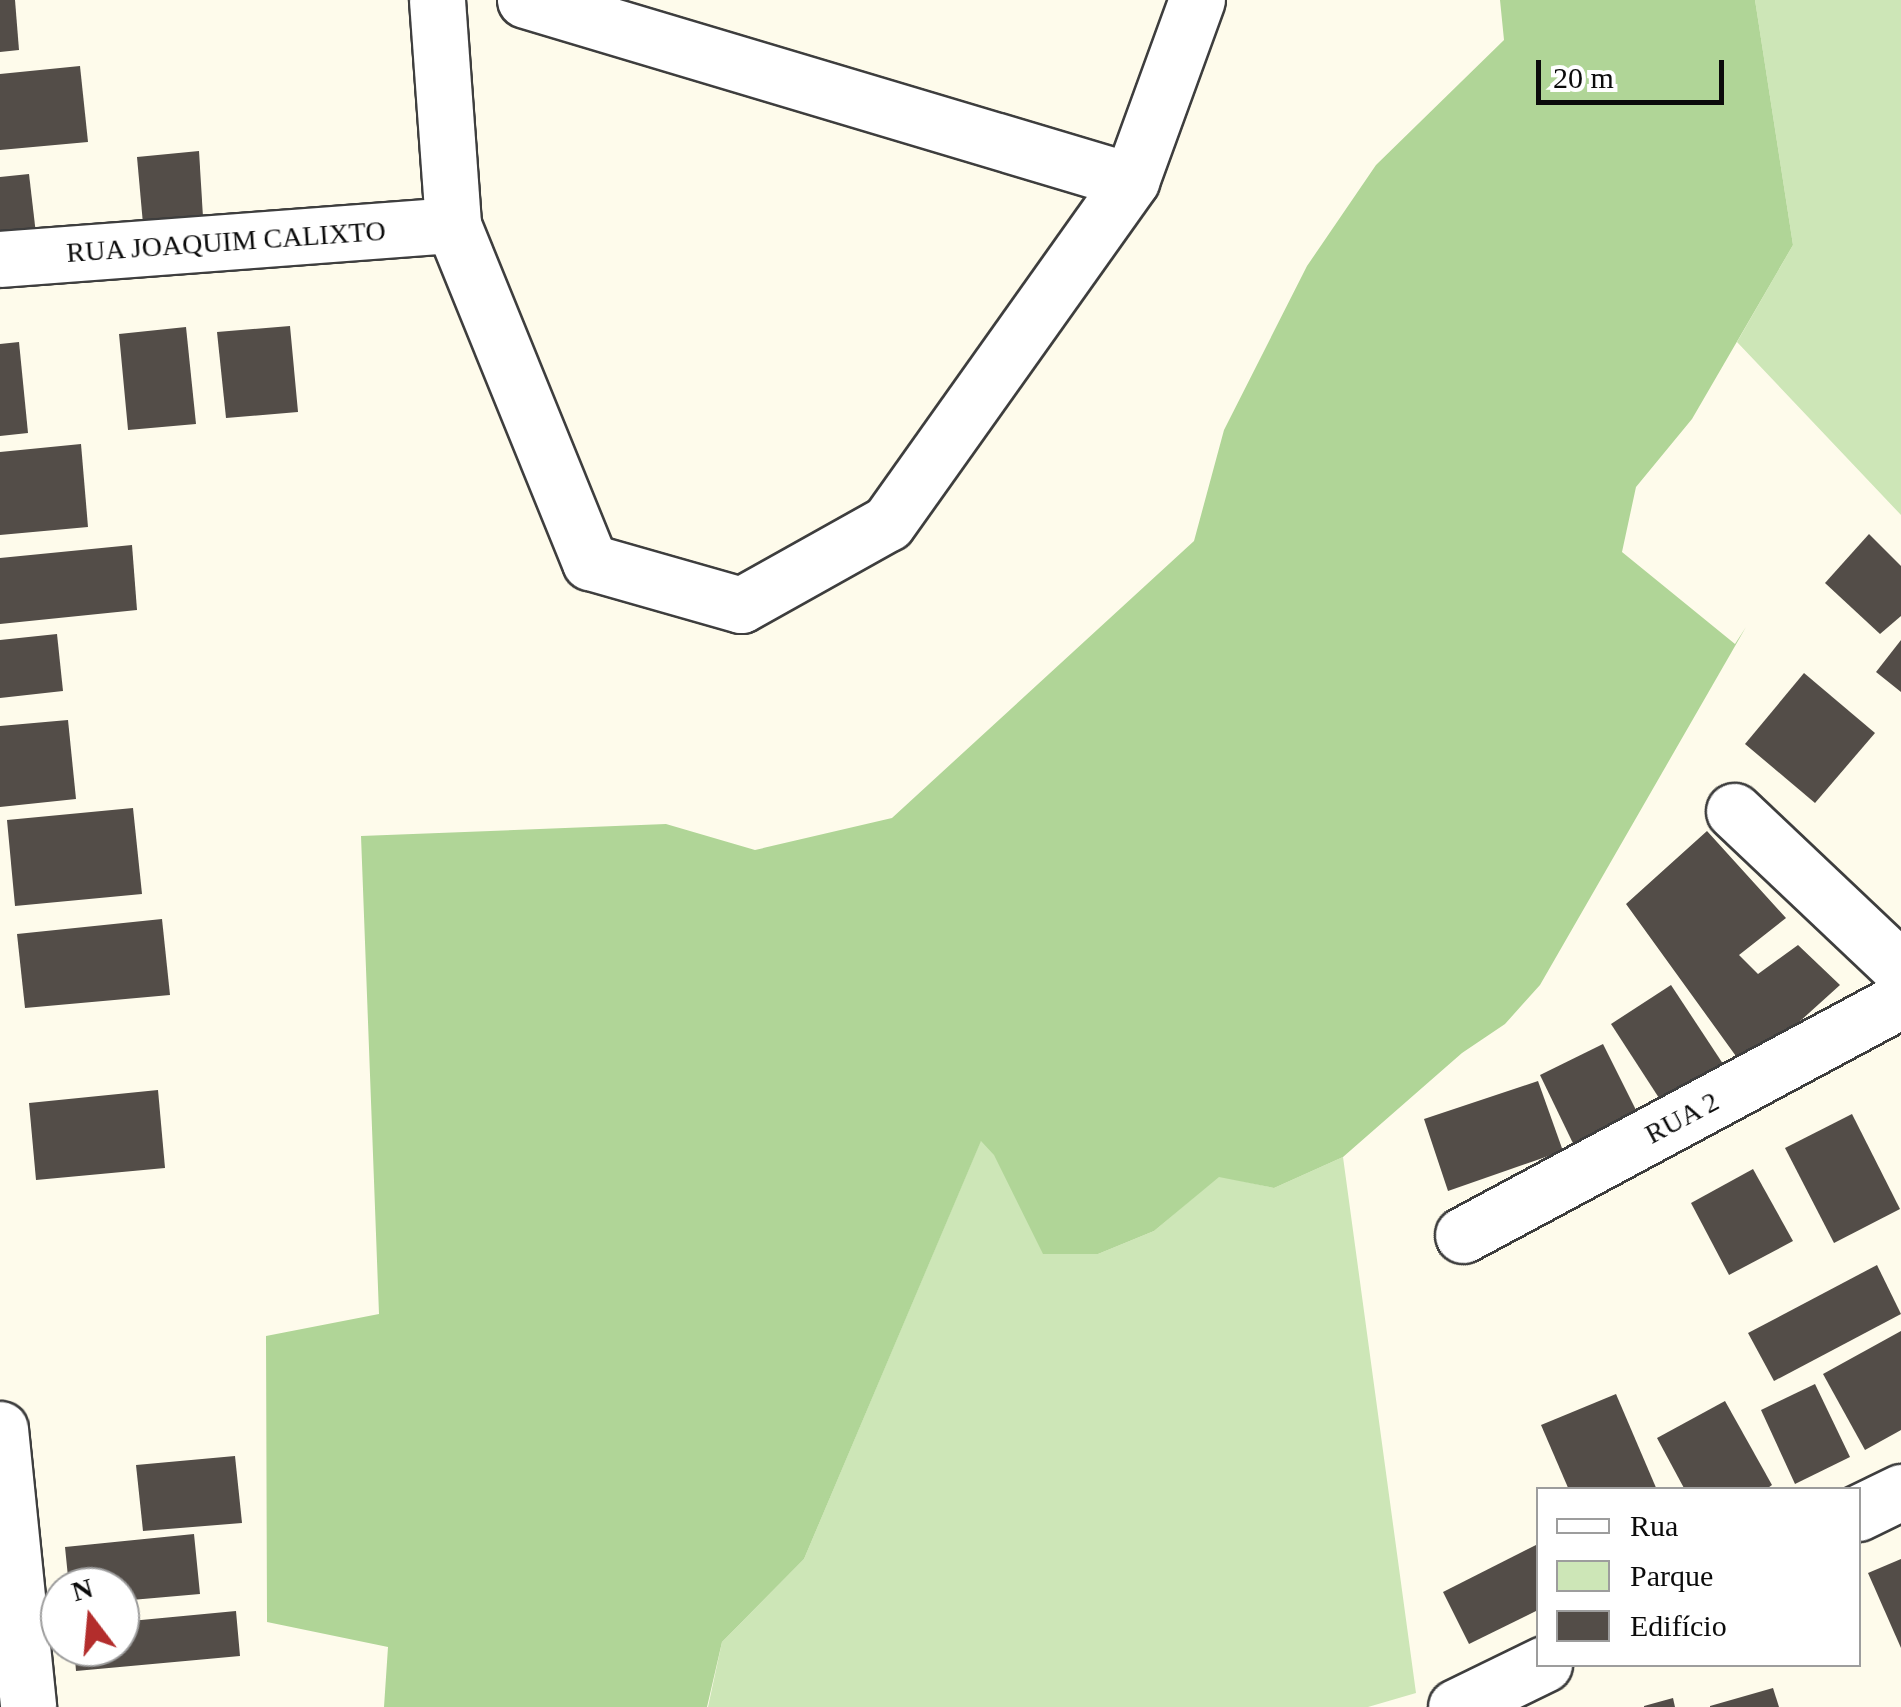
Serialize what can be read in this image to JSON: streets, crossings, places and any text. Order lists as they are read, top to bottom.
{
  "streets": {
    "street": ["RUA JOAQUIM CALIXTO", "RUA 2"]
  },
  "legend": ["Rua", "Parque", "Edifício"],
  "scale_bar": "20 m",
  "north": "top"
}
